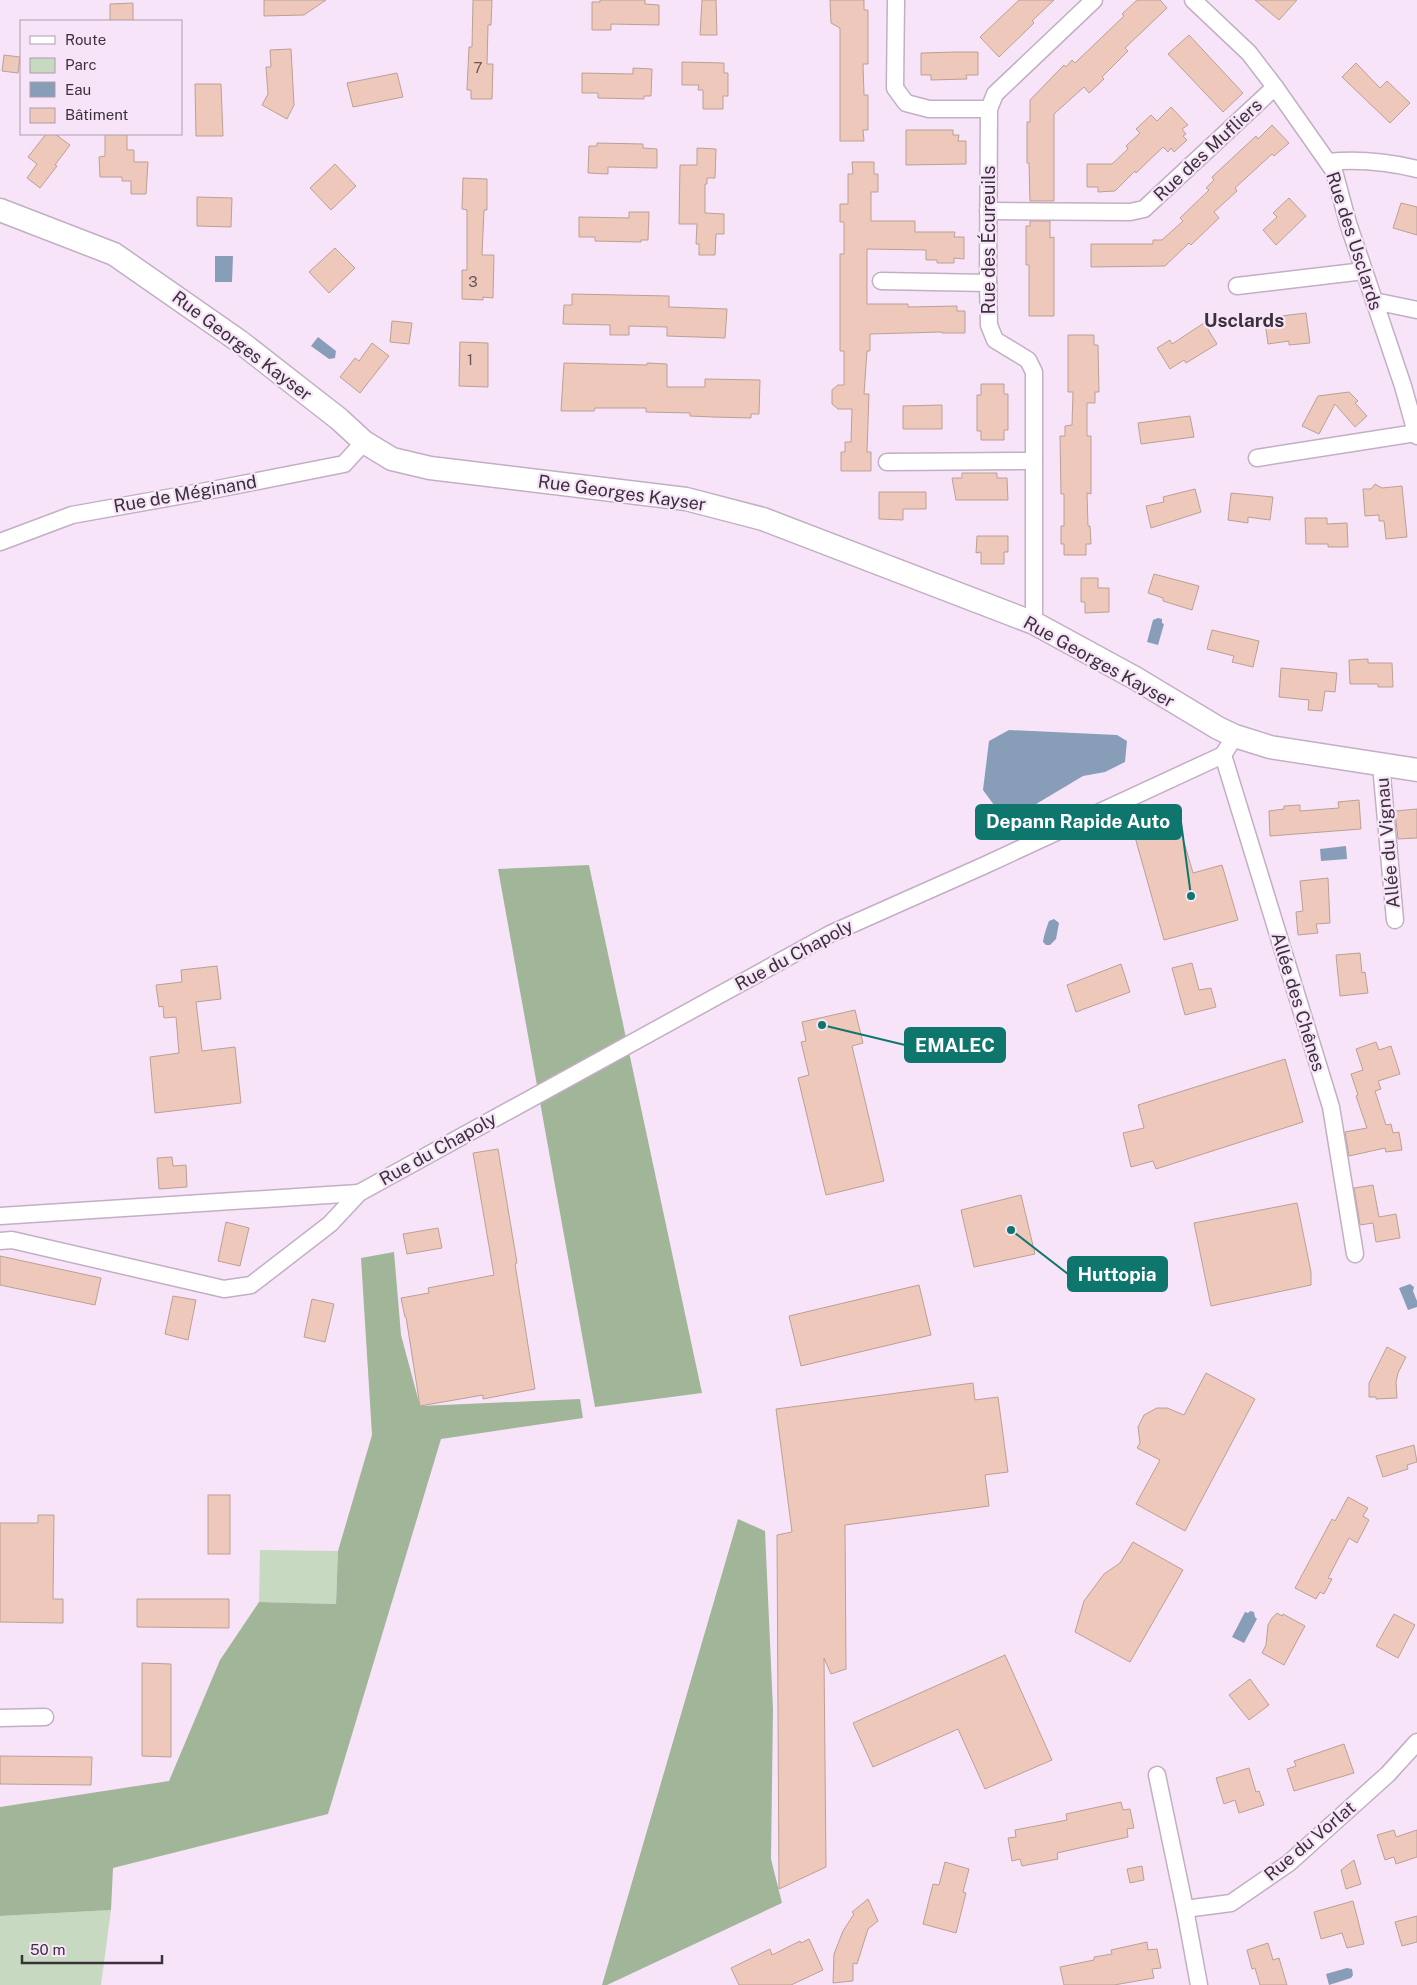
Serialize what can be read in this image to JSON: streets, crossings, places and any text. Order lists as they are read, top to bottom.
{
  "streets": {
    "street": [
      "Rue des Mufliers",
      "Rue des Écureuils",
      "Rue des Usclards",
      "Rue Georges Kayser",
      "Rue de Méginand",
      "Allée du Vignau",
      "Rue du Chapoly",
      "Allée des Chênes",
      "Rue du Vorlat"
    ]
  },
  "crossings": [
    ["Rue des Mufliers", "Rue des Écureuils"],
    ["Rue des Mufliers", "Rue des Usclards"],
    ["Rue des Écureuils", "Rue Georges Kayser"],
    ["Rue Georges Kayser", "Rue de Méginand"],
    ["Rue Georges Kayser", "Allée du Vignau"],
    ["Rue du Chapoly", "Allée des Chênes"]
  ],
  "districts": ["Usclards"],
  "places": ["Depann Rapide Auto", "EMALEC", "Huttopia"],
  "house_numbers": ["7", "3", "1"],
  "legend": [
    "Route",
    "Parc",
    "Eau",
    "Bâtiment"
  ],
  "scale_bar": "50 m"
}
